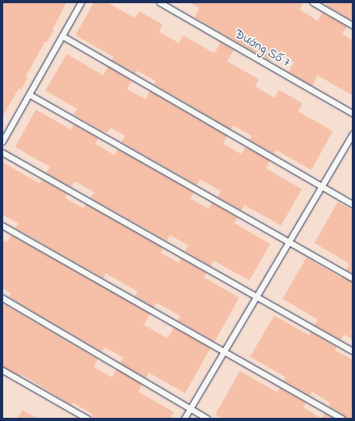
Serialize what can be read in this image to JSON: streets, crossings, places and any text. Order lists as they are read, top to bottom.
{
  "streets": {
    "lane": ["Đường Số 7"]
  }
}
